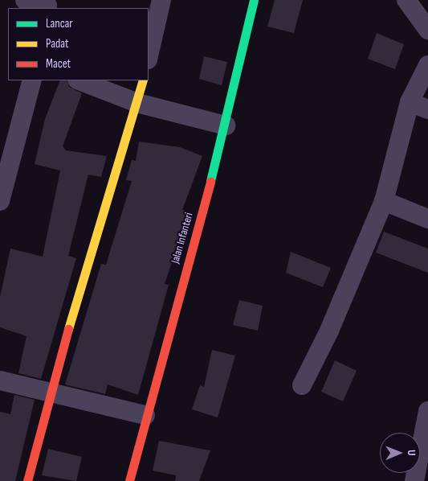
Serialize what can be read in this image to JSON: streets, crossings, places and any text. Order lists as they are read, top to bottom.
{
  "streets": {
    "street": ["Jalan Infanteri"]
  },
  "legend": ["Lancar", "Padat", "Macet"],
  "north": "right"
}
